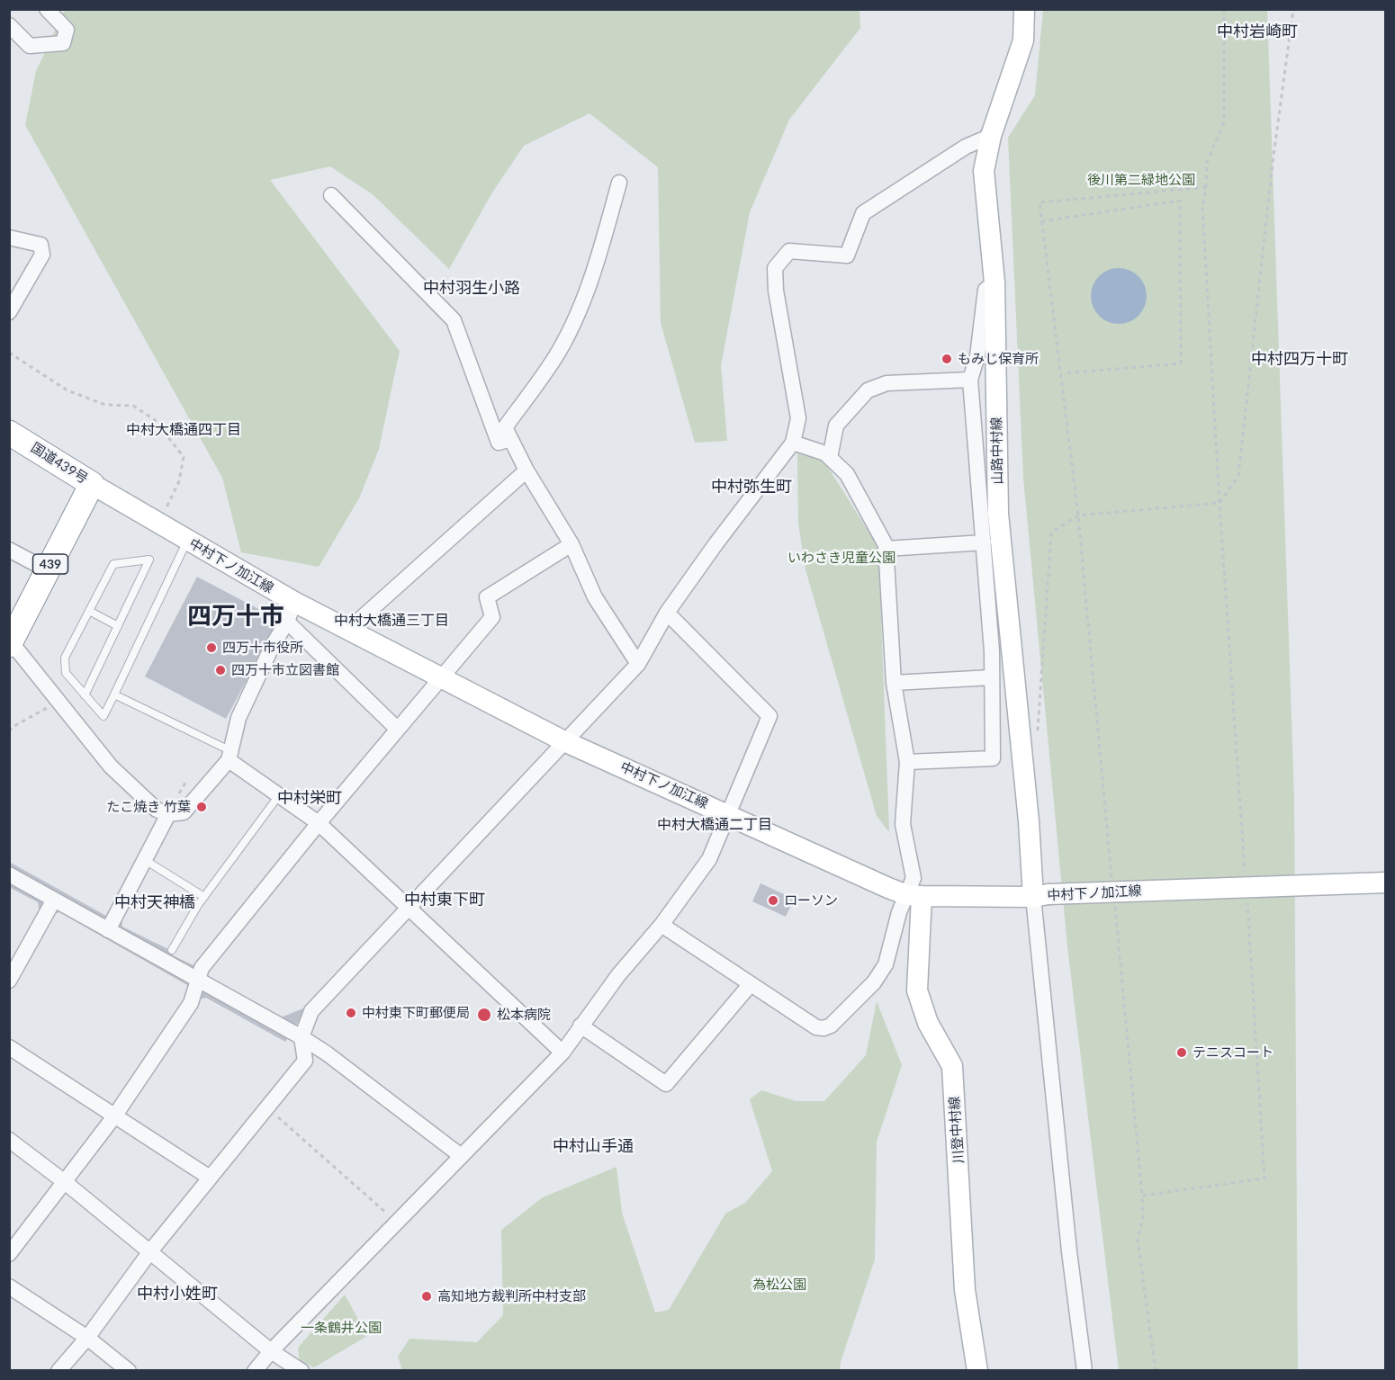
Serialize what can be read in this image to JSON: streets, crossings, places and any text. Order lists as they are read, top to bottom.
{
  "streets": {
    "highway": ["国道439号", "439"],
    "main road": ["山路中村線", "中村下ノ加江線", "川登中村線"]
  },
  "crossings": [
    ["山路中村線", "中村下ノ加江線"],
    ["国道439号", "中村下ノ加江線"],
    ["中村下ノ加江線", "川登中村線"]
  ],
  "districts": [
    "中村岩崎町",
    "中村羽生小路",
    "中村四万十町",
    "中村大橋通四丁目",
    "中村弥生町",
    "四万十市",
    "中村大橋通三丁目",
    "中村栄町",
    "中村大橋通二丁目",
    "中村東下町",
    "中村天神橋",
    "中村山手通",
    "中村小姓町"
  ],
  "parks": [
    "後川第二緑地公園",
    "いわさき児童公園",
    "為松公園",
    "一条鶴井公園"
  ],
  "places": [
    "もみじ保育所",
    "四万十市役所",
    "四万十市立図書館",
    "たこ焼き 竹葉",
    "ローソン",
    "中村東下町郵便局",
    "松本病院",
    "テニスコート",
    "高知地方裁判所中村支部"
  ]
}
